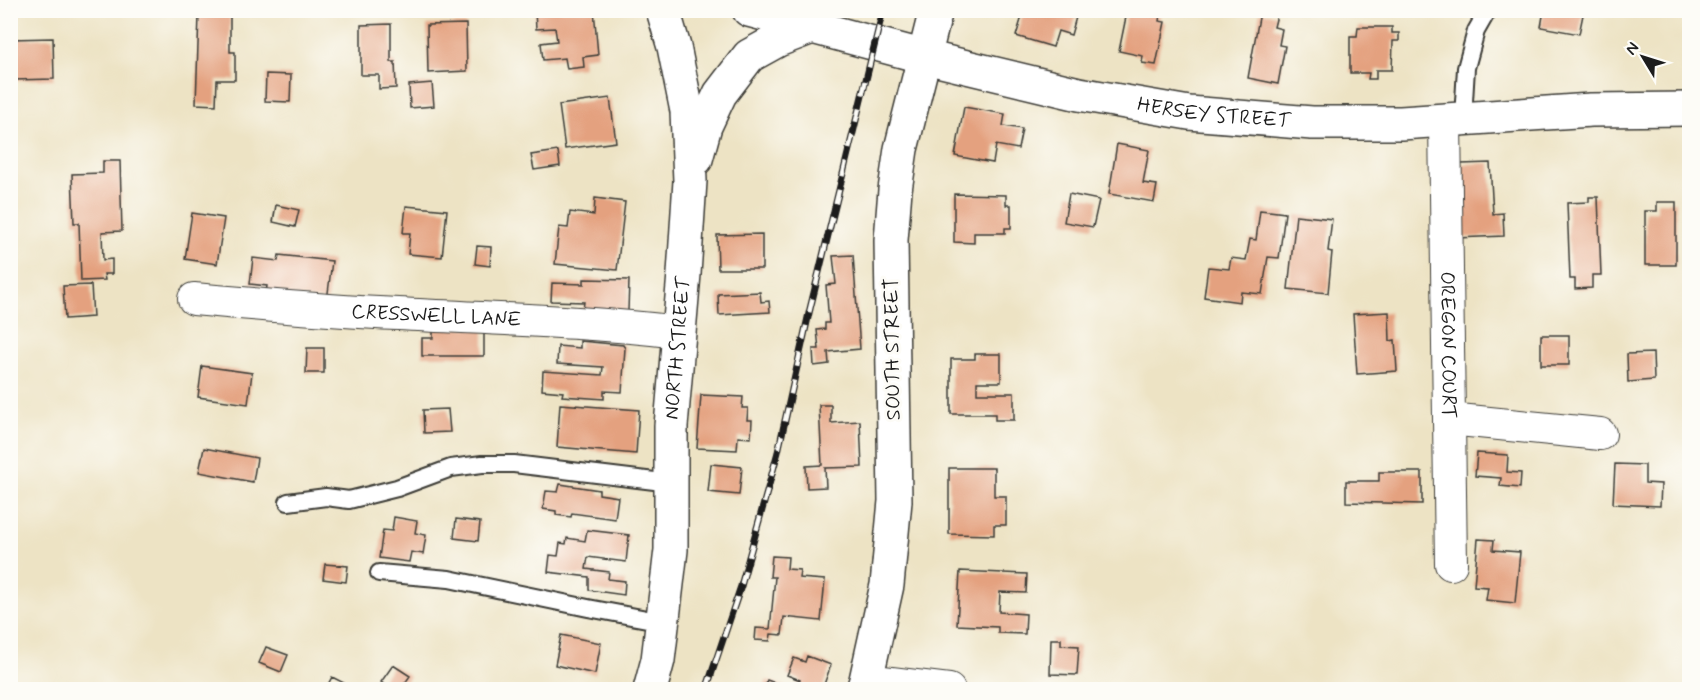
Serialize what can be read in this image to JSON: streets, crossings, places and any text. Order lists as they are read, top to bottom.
{
  "streets": {
    "street": [
      "HERSEY STREET",
      "CRESSWELL LANE",
      "OREGON COURT",
      "NORTH STREET",
      "SOUTH STREET"
    ]
  },
  "crossings": [
    ["HERSEY STREET", "OREGON COURT"],
    ["HERSEY STREET", "SOUTH STREET"],
    ["CRESSWELL LANE", "NORTH STREET"]
  ],
  "north": "top left"
}
